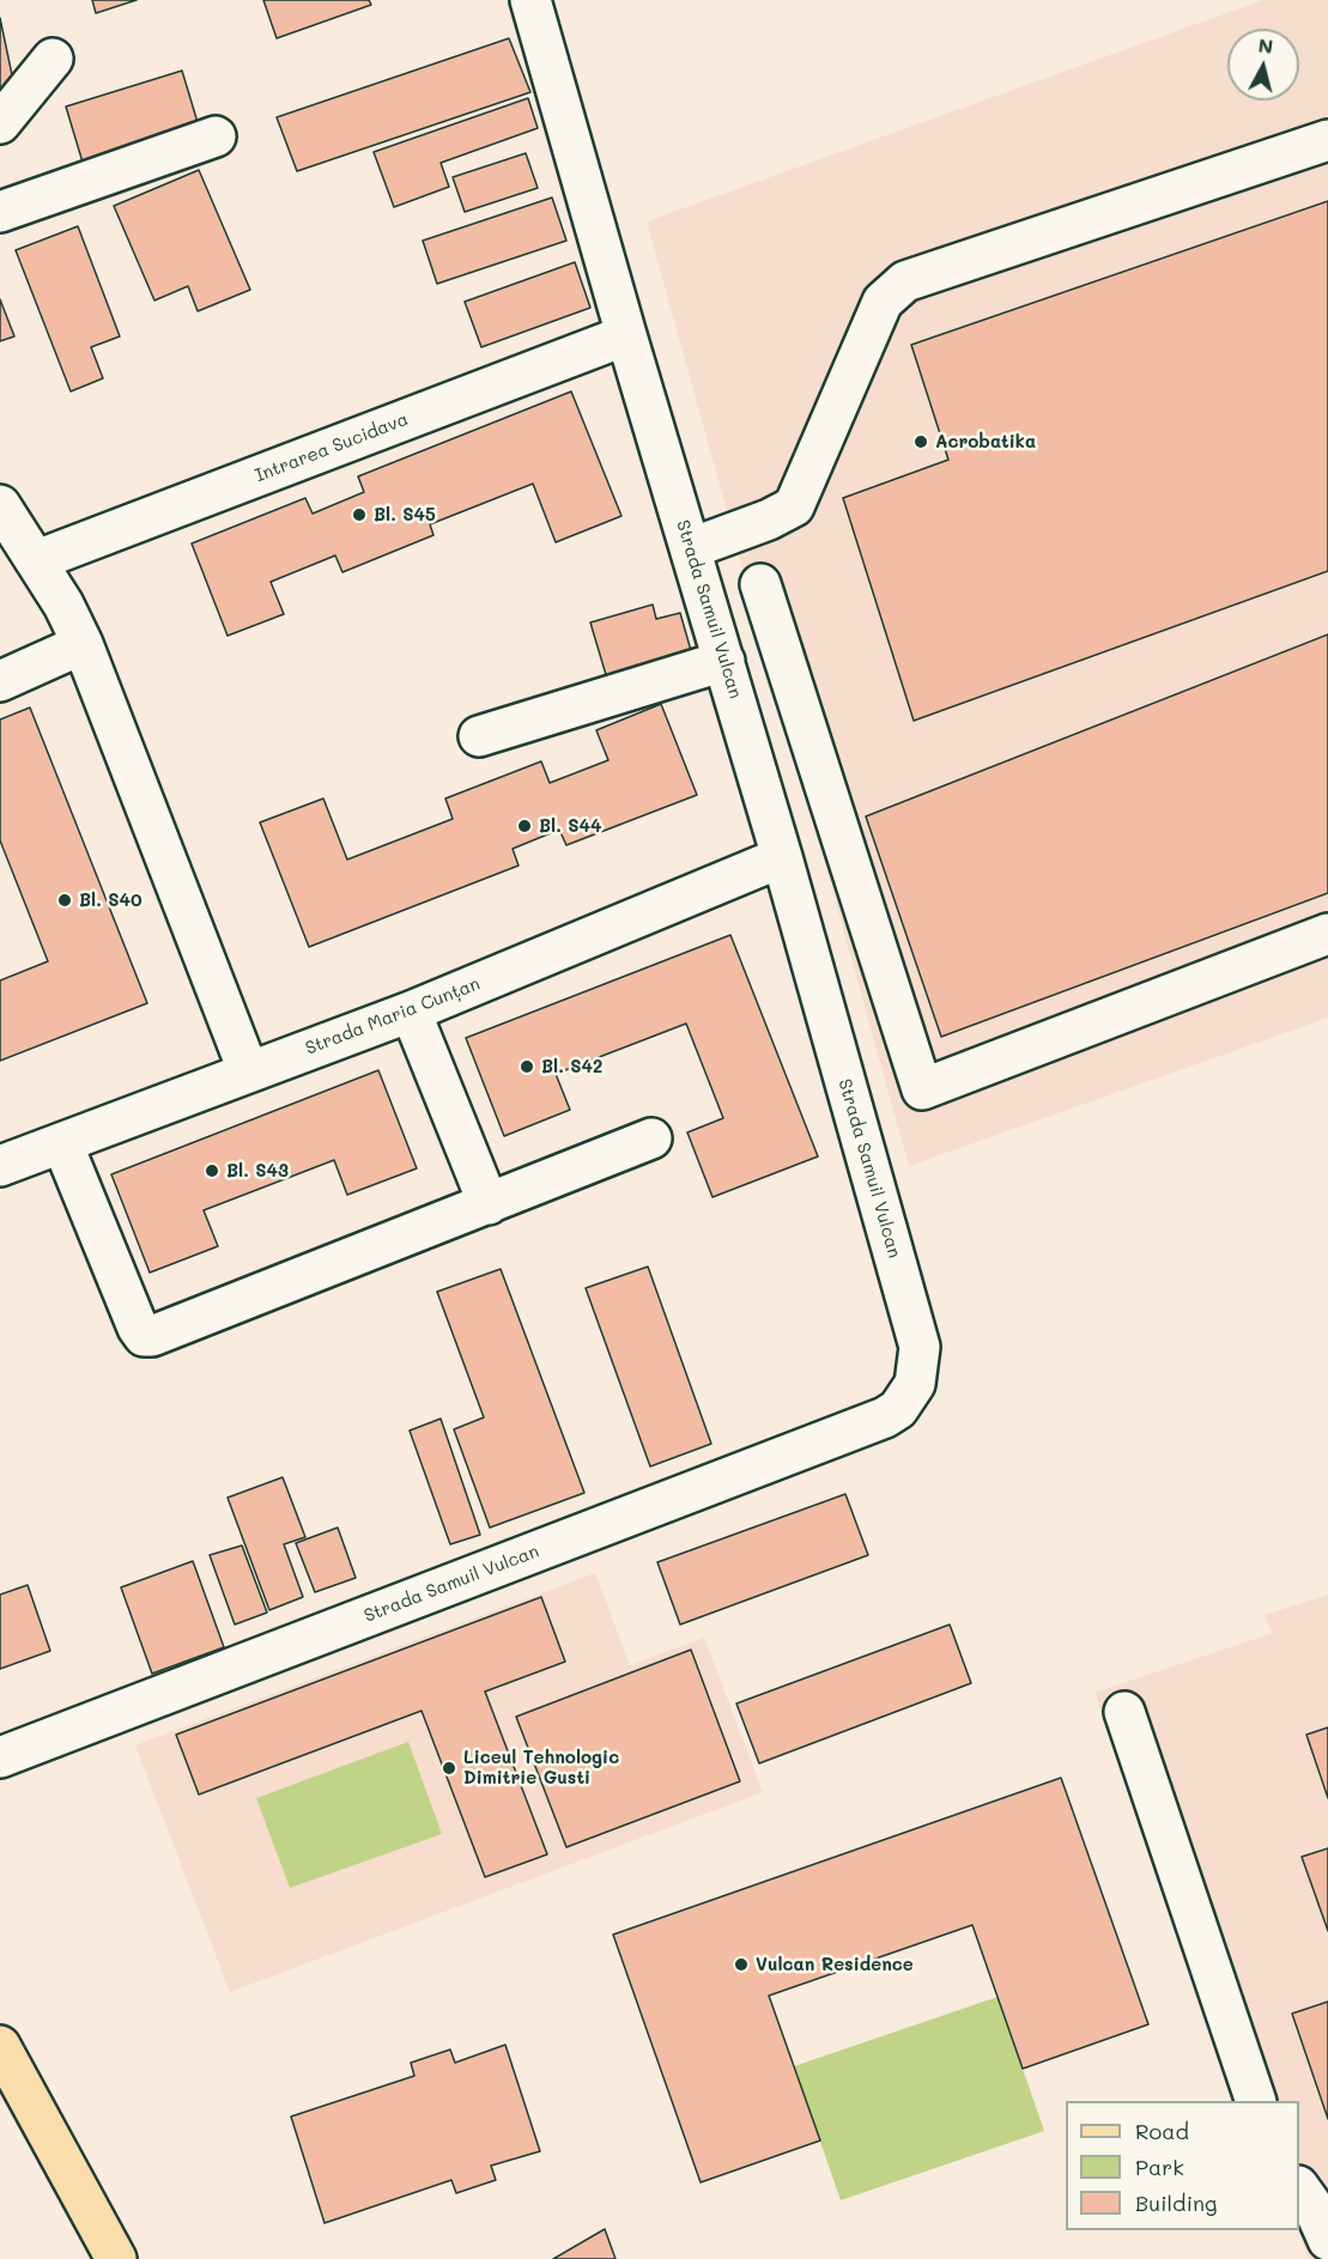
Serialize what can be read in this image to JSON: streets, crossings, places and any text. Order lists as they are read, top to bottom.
{
  "streets": {
    "street": ["Intrarea Sucidava", "Strada Samuil Vulcan", "Strada Maria Cunțan"]
  },
  "crossings": [
    ["Intrarea Sucidava", "Strada Samuil Vulcan"],
    ["Strada Samuil Vulcan", "Strada Maria Cunțan"]
  ],
  "places": [
    "Acrobatika",
    "Bl. S45",
    "Bl. S44",
    "Bl. S40",
    "Bl. S42",
    "Bl. S43",
    "Liceul Tehnologic Dimitrie Gusti",
    "Vulcan Residence"
  ],
  "legend": ["Road", "Park", "Building"],
  "north": "top"
}
